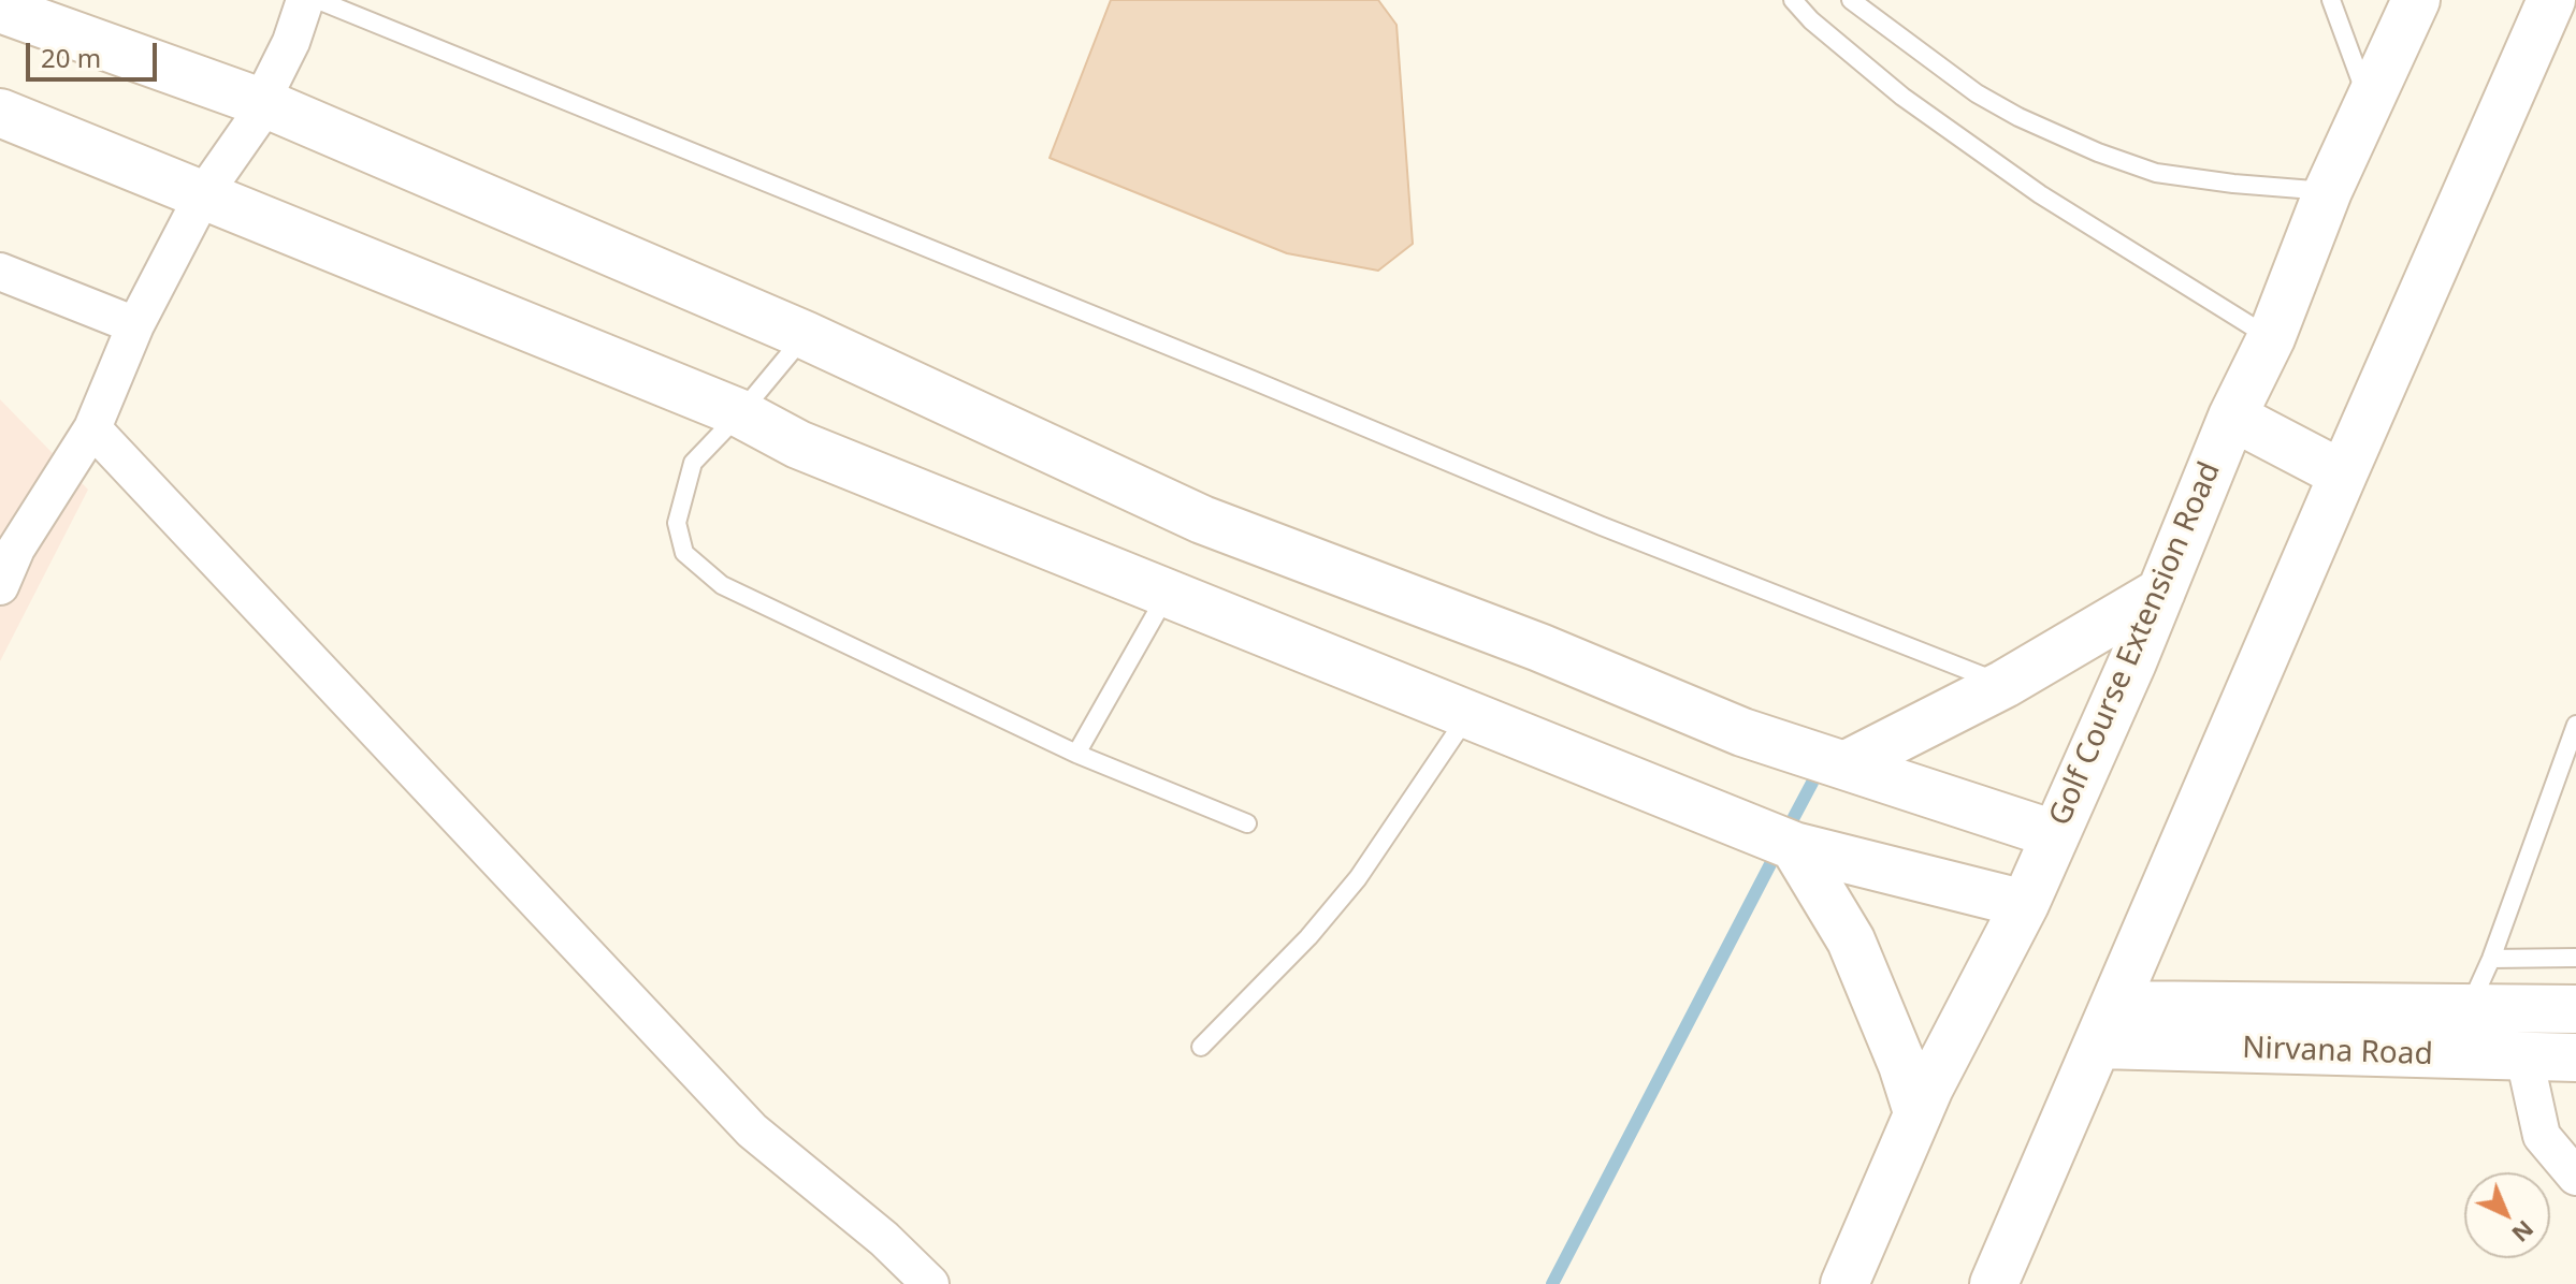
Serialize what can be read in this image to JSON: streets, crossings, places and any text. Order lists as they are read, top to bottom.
{
  "streets": {
    "main road": ["Golf Course Extension Road", "Nirvana Road"]
  },
  "scale_bar": "20 m",
  "north": "bottom right"
}
